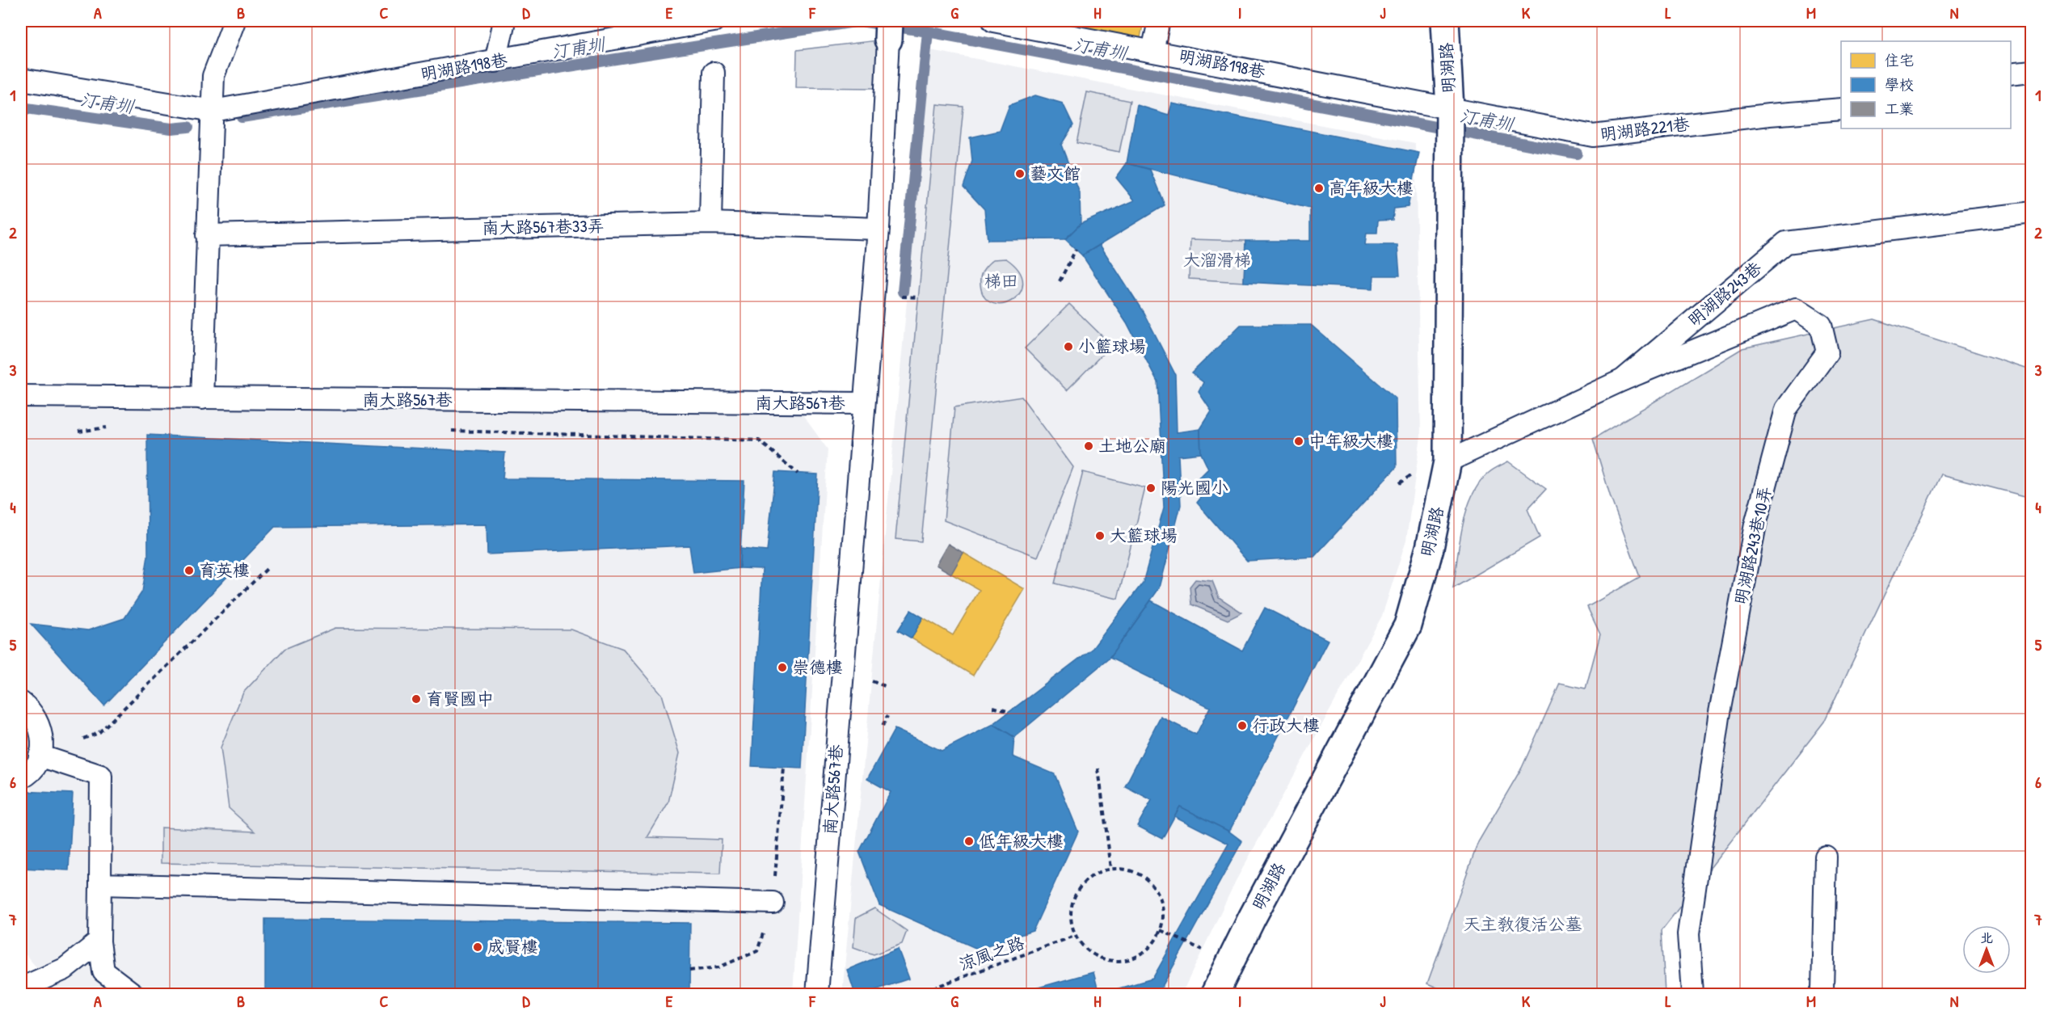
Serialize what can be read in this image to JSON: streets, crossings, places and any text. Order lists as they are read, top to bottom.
{
  "streets": {
    "street": ["明湖路"],
    "lane": [
      "明湖路198巷",
      "明湖路221巷",
      "南大路567巷33弄",
      "明湖路243巷",
      "南大路567巷",
      "明湖路243巷10弄"
    ],
    "path": ["涼風之路"]
  },
  "crossings": [
    ["明湖路198巷", "明湖路"],
    ["明湖路198巷", "明湖路221巷"],
    ["明湖路", "明湖路221巷"],
    ["明湖路", "明湖路243巷"],
    ["明湖路243巷", "明湖路243巷10弄"]
  ],
  "water": ["汀甫圳"],
  "parks": ["大溜滑梯", "梯田", "天主教復活公墓"],
  "places": [
    "藝文館",
    "高年級大樓",
    "小籃球場",
    "中年級大樓",
    "土地公廟",
    "陽光國小",
    "大籃球場",
    "育英樓",
    "崇德樓",
    "育賢國中",
    "行政大樓",
    "低年級大樓",
    "成賢樓"
  ],
  "legend": ["住宅", "學校", "工業"],
  "north": "top",
  "grid": {
    "columns": [
      "A",
      "B",
      "C",
      "D",
      "E",
      "F",
      "G",
      "H",
      "I",
      "J",
      "K",
      "L",
      "M",
      "N"
    ],
    "rows": [
      "1",
      "2",
      "3",
      "4",
      "5",
      "6",
      "7"
    ]
  }
}
